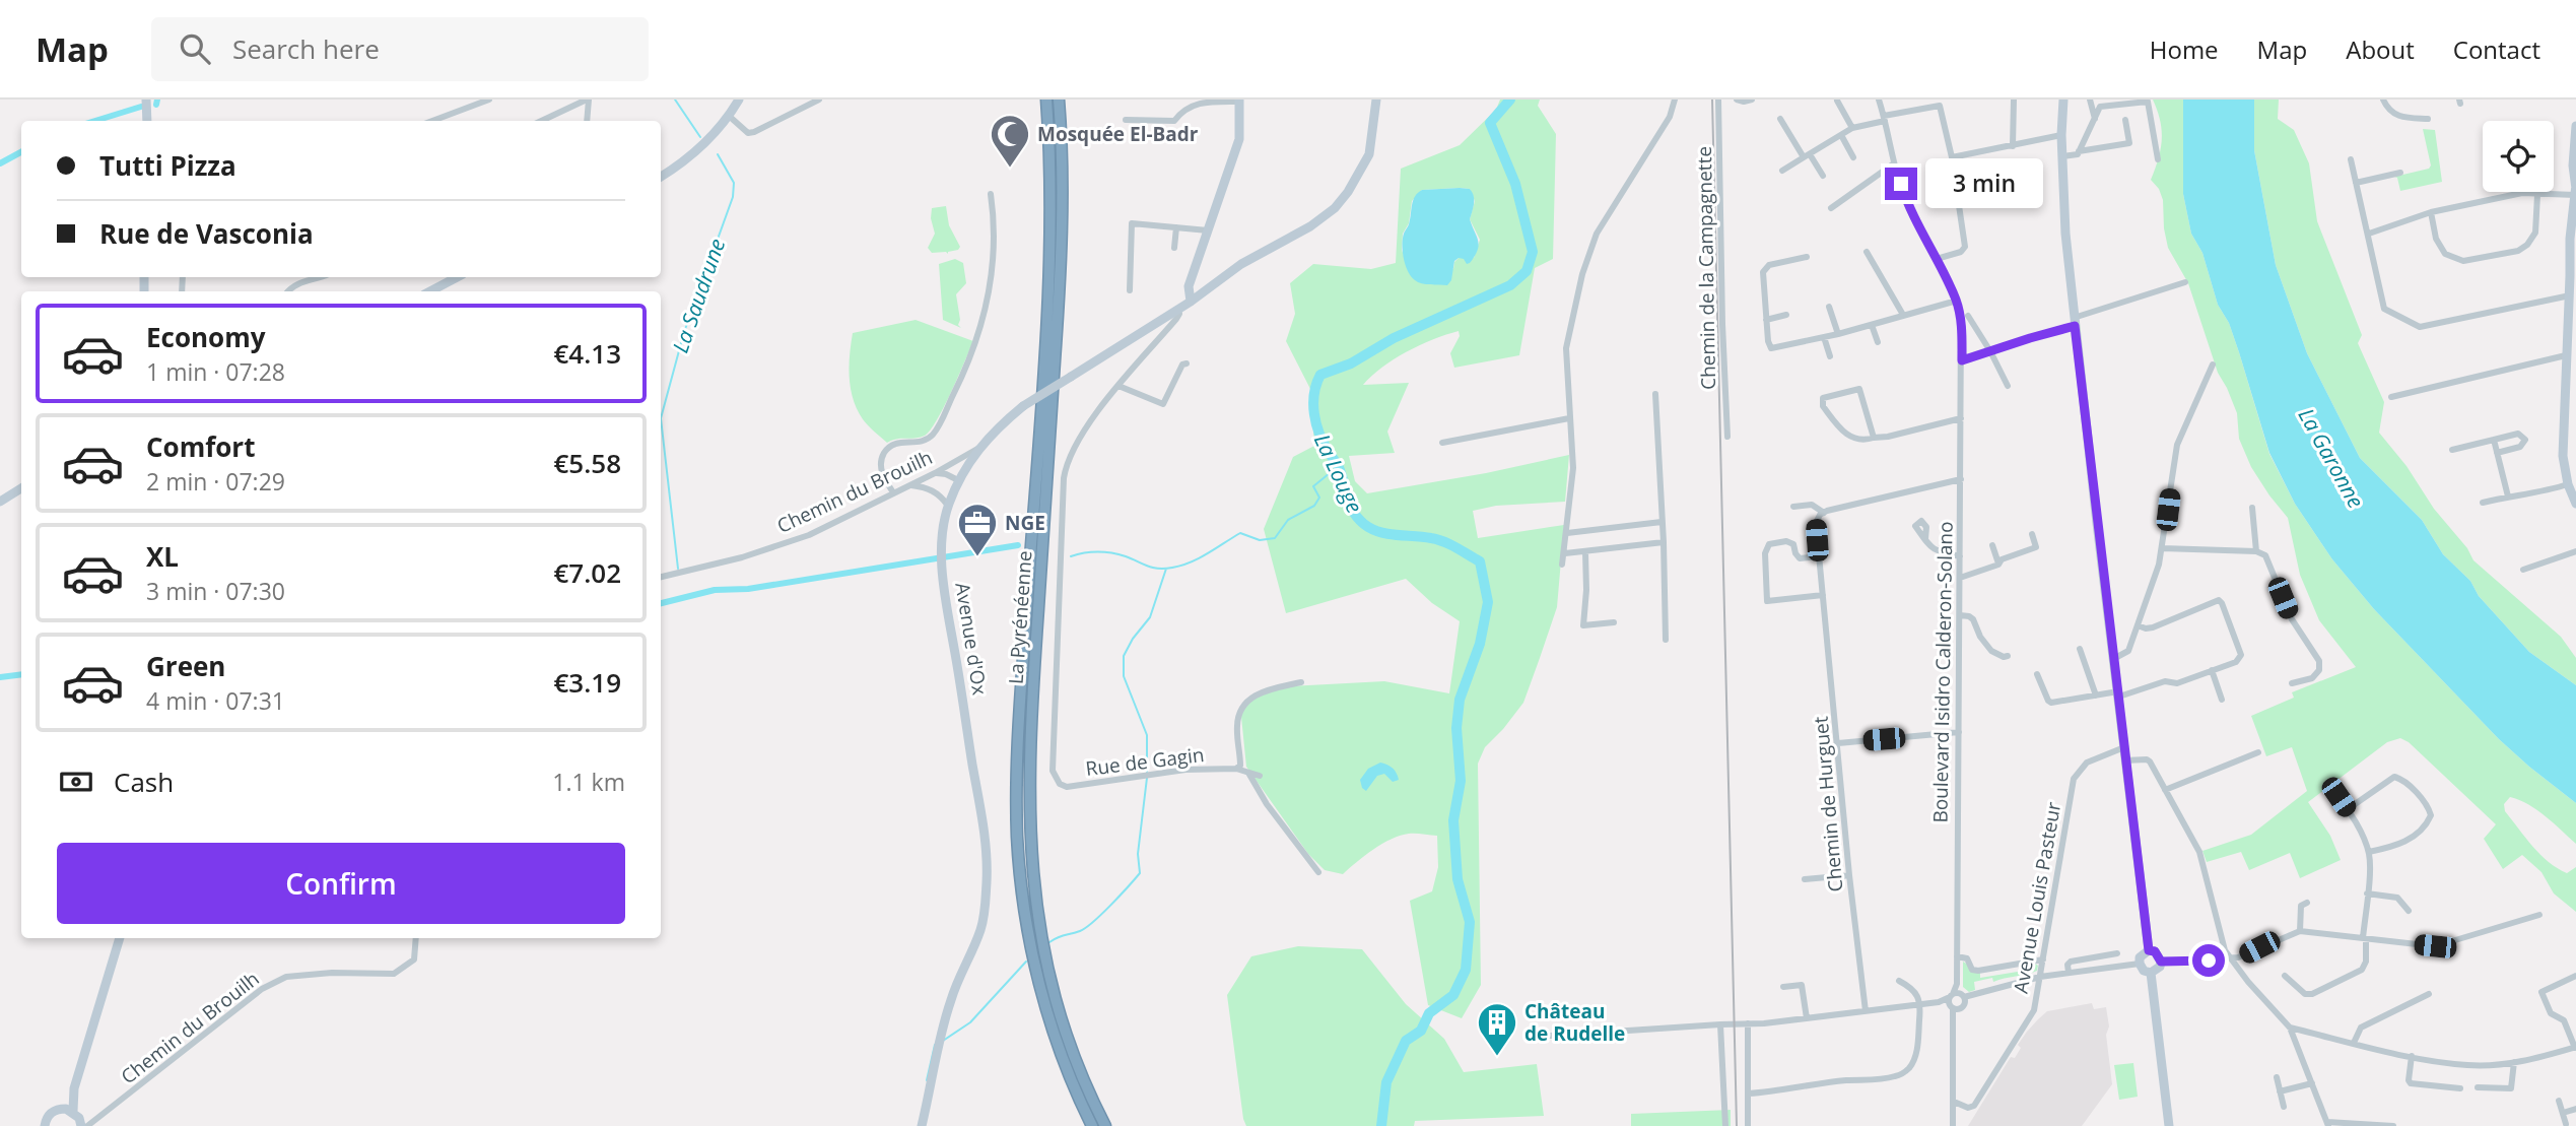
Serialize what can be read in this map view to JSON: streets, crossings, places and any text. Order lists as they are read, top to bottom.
{
  "streets": {
    "highway": ["La Pyrénéenne"],
    "street": [
      "Chemin de la Campagnette",
      "Chemin du Brouilh",
      "Avenue d'Ox",
      "Boulevard Isidro Calderon-Solano",
      "Rue de Gagin",
      "Chemin de Hurguet",
      "Avenue Louis Pasteur"
    ]
  },
  "crossings": [
    ["Chemin du Brouilh", "Avenue d'Ox"],
    ["Avenue d'Ox", "Rue de Gagin"],
    ["Boulevard Isidro Calderon-Solano", "Avenue Louis Pasteur"]
  ],
  "water": ["La Saudrune", "La Garonne", "La Louge"],
  "places": {
    "mosque": ["Mosquée El-Badr"],
    "office": ["NGE"],
    "building": ["Château de Rudelle"]
  },
  "page": {
    "header": "Map",
    "search": "Search here",
    "nav": [
      "Home",
      "Map",
      "About",
      "Contact"
    ],
    "banner": ["Tutti Pizza", "Rue de Vasconia"],
    "bubble": "3 min",
    "list": [
      {
        "name": "Economy",
        "note": "1 min · 07:28",
        "value": "€4.13"
      },
      {
        "name": "Comfort",
        "note": "2 min · 07:29",
        "value": "€5.58"
      },
      {
        "name": "XL",
        "note": "3 min · 07:30",
        "value": "€7.02"
      },
      {
        "name": "Green",
        "note": "4 min · 07:31",
        "value": "€3.19"
      }
    ],
    "pay": ["Cash", "1.1 km"],
    "buttons": "Confirm"
  }
}
